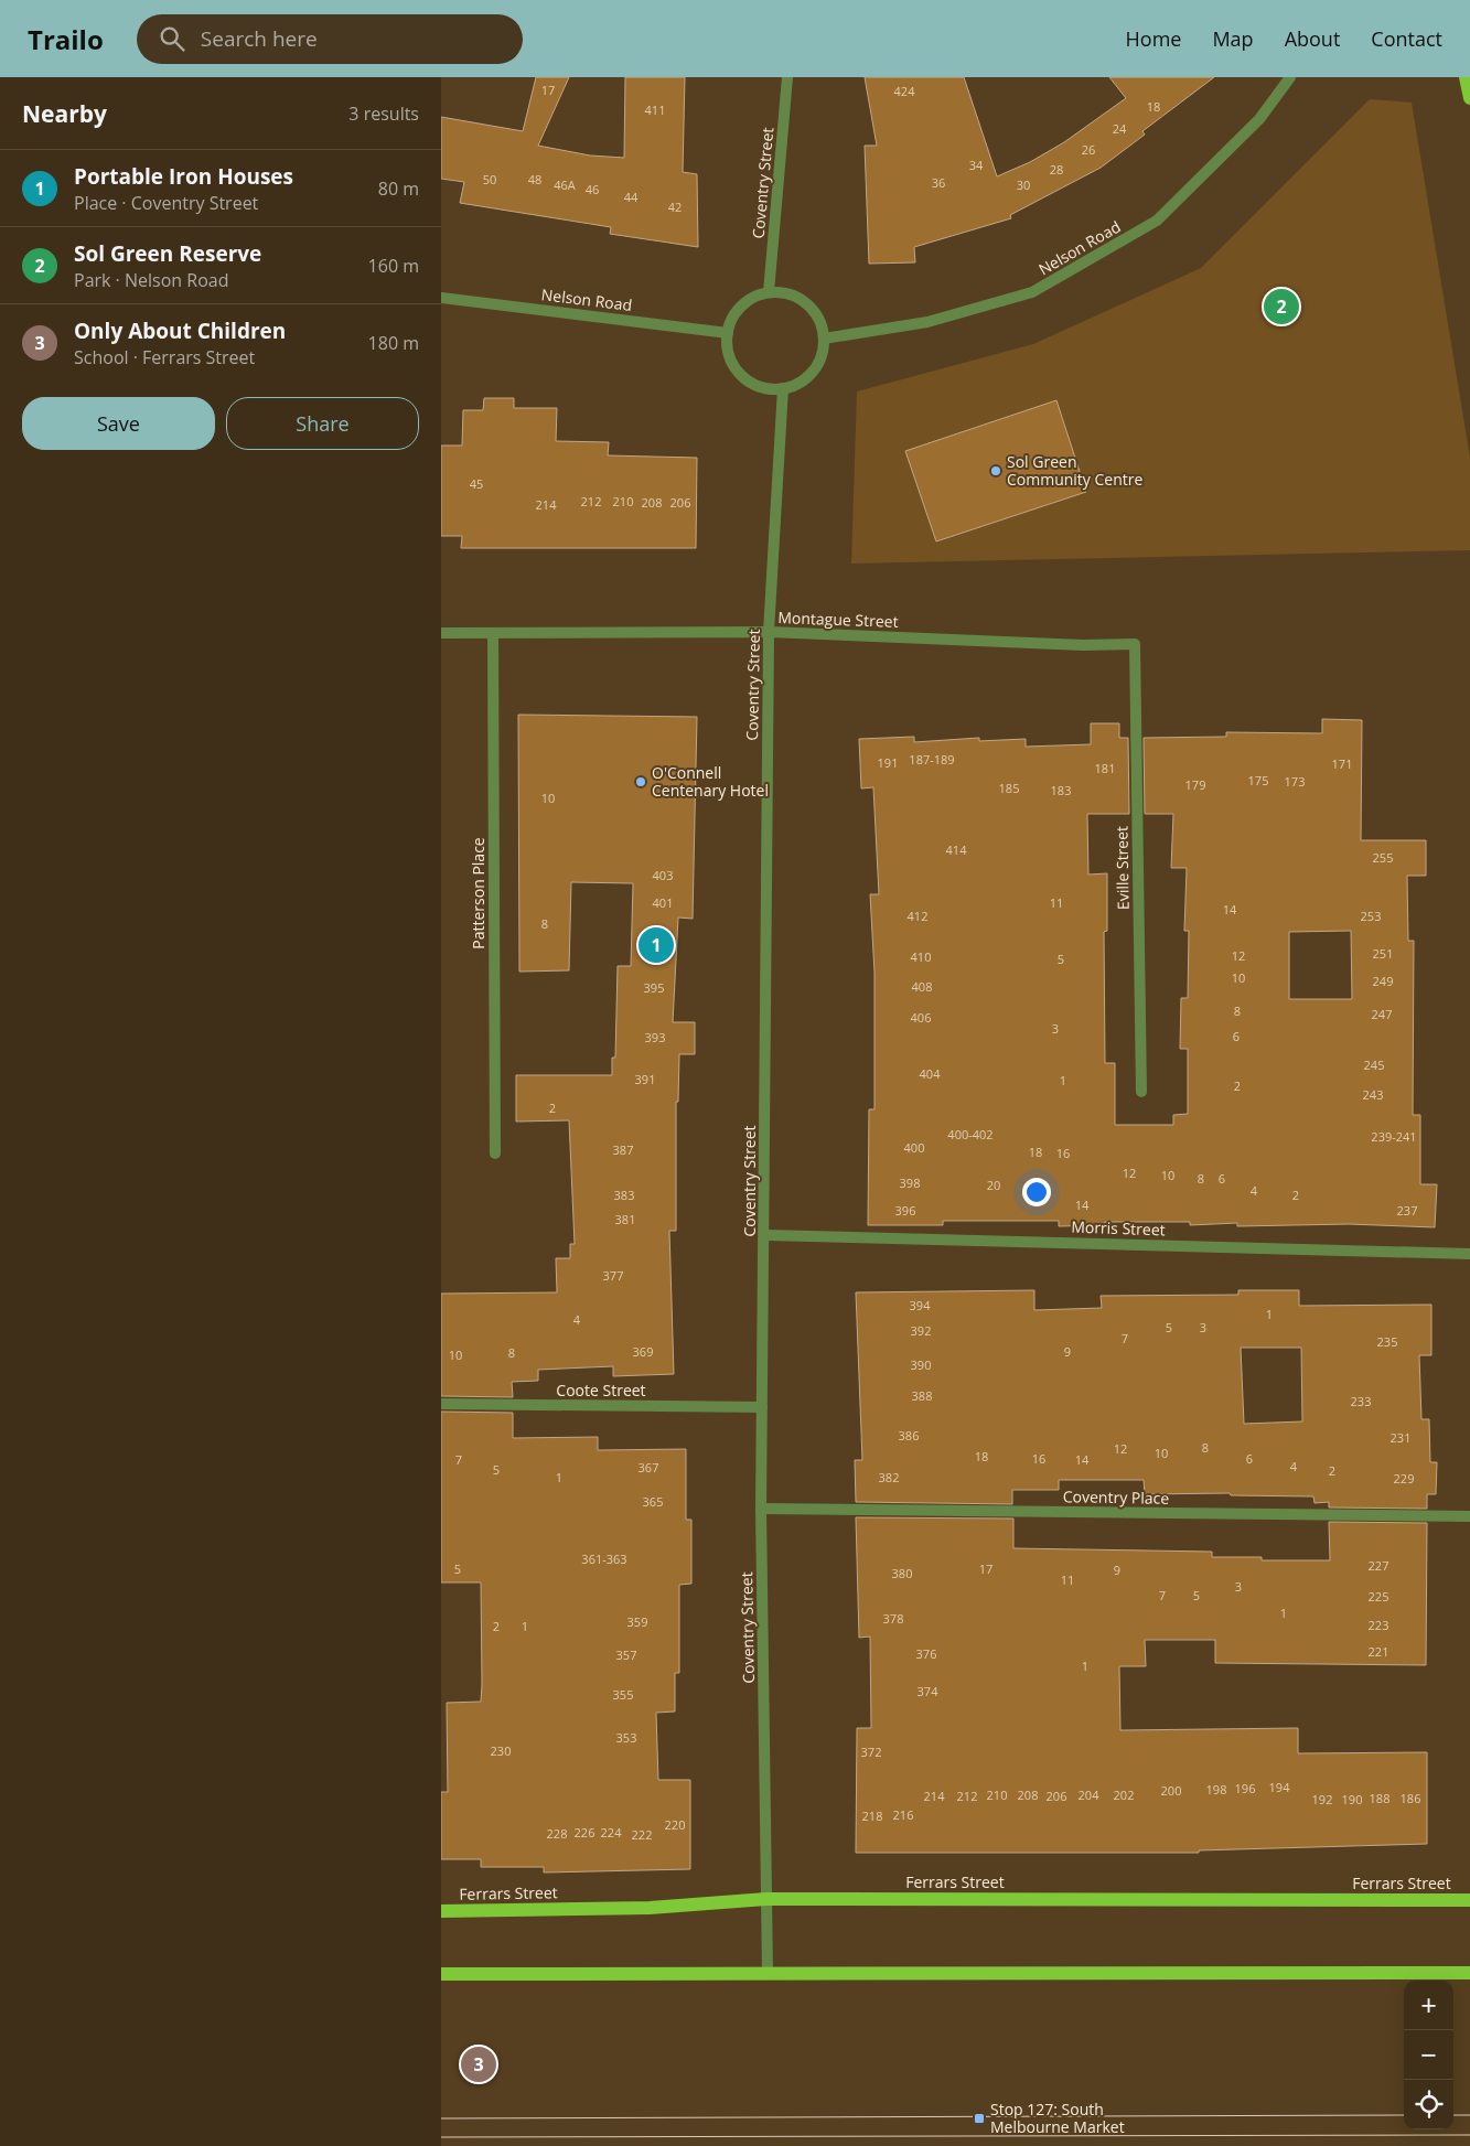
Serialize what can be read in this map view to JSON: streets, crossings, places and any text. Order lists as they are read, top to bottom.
{
  "streets": {
    "main road": ["Ferrars Street"],
    "street": [
      "Coventry Street",
      "Nelson Road",
      "Montague Street",
      "Eville Street",
      "Patterson Place",
      "Morris Street",
      "Coote Street",
      "Coventry Place"
    ]
  },
  "crossings": [
    ["Coventry Street", "Nelson Road"],
    ["Coventry Street", "Montague Street"],
    ["Coventry Street", "Morris Street"],
    ["Coventry Street", "Coote Street"],
    ["Coventry Street", "Coventry Place"],
    ["Coventry Street", "Ferrars Street"],
    ["Montague Street", "Eville Street"],
    ["Montague Street", "Patterson Place"]
  ],
  "places": {
    "other": ["Sol Green Community Centre", "O'Connell Centenary Hotel"],
    "transit": ["Stop 127: South Melbourne Market"]
  },
  "house_numbers": [
    "17",
    "424",
    "18",
    "411",
    "24",
    "26",
    "34",
    "28",
    "50",
    "48",
    "36",
    "46A",
    "30",
    "46",
    "44",
    "42",
    "45",
    "212",
    "210",
    "208",
    "206",
    "214",
    "187-189",
    "191",
    "171",
    "181",
    "175",
    "173",
    "179",
    "185",
    "183",
    "10",
    "414",
    "255",
    "403",
    "401",
    "11",
    "14",
    "412",
    "253",
    "8",
    "251",
    "12",
    "410",
    "5",
    "10",
    "249",
    "408",
    "395",
    "8",
    "247",
    "406",
    "3",
    "6",
    "393",
    "245",
    "404",
    "391",
    "1",
    "2",
    "243",
    "2",
    "400-402",
    "239-241",
    "400",
    "387",
    "18",
    "16",
    "12",
    "10",
    "8",
    "6",
    "398",
    "20",
    "4",
    "383",
    "2",
    "14",
    "396",
    "237",
    "381",
    "377",
    "394",
    "1",
    "4",
    "5",
    "3",
    "392",
    "7",
    "235",
    "369",
    "9",
    "8",
    "10",
    "390",
    "388",
    "233",
    "386",
    "231",
    "8",
    "12",
    "10",
    "18",
    "16",
    "6",
    "7",
    "14",
    "4",
    "367",
    "5",
    "2",
    "1",
    "382",
    "229",
    "365",
    "361-363",
    "227",
    "5",
    "17",
    "9",
    "380",
    "11",
    "3",
    "7",
    "5",
    "225",
    "1",
    "378",
    "359",
    "223",
    "2",
    "1",
    "221",
    "376",
    "357",
    "1",
    "374",
    "355",
    "353",
    "230",
    "372",
    "194",
    "196",
    "198",
    "200",
    "210",
    "208",
    "204",
    "202",
    "214",
    "212",
    "206",
    "188",
    "186",
    "192",
    "190",
    "216",
    "218",
    "220",
    "226",
    "224",
    "228",
    "222"
  ],
  "page": {
    "header": "Trailo",
    "search": "Search here",
    "nav": [
      "Home",
      "Map",
      "About",
      "Contact"
    ],
    "heading": ["Nearby", "3 results"],
    "list": [
      {
        "mark": "1",
        "name": "Portable Iron Houses",
        "note": "Place · Coventry Street",
        "value": "80 m"
      },
      {
        "mark": "2",
        "name": "Sol Green Reserve",
        "note": "Park · Nelson Road",
        "value": "160 m"
      },
      {
        "mark": "3",
        "name": "Only About Children",
        "note": "School · Ferrars Street",
        "value": "180 m"
      }
    ],
    "pins": ["2", "1", "3"],
    "buttons": ["Save", "Share"],
    "map_buttons": ["+", "−"]
  }
}
